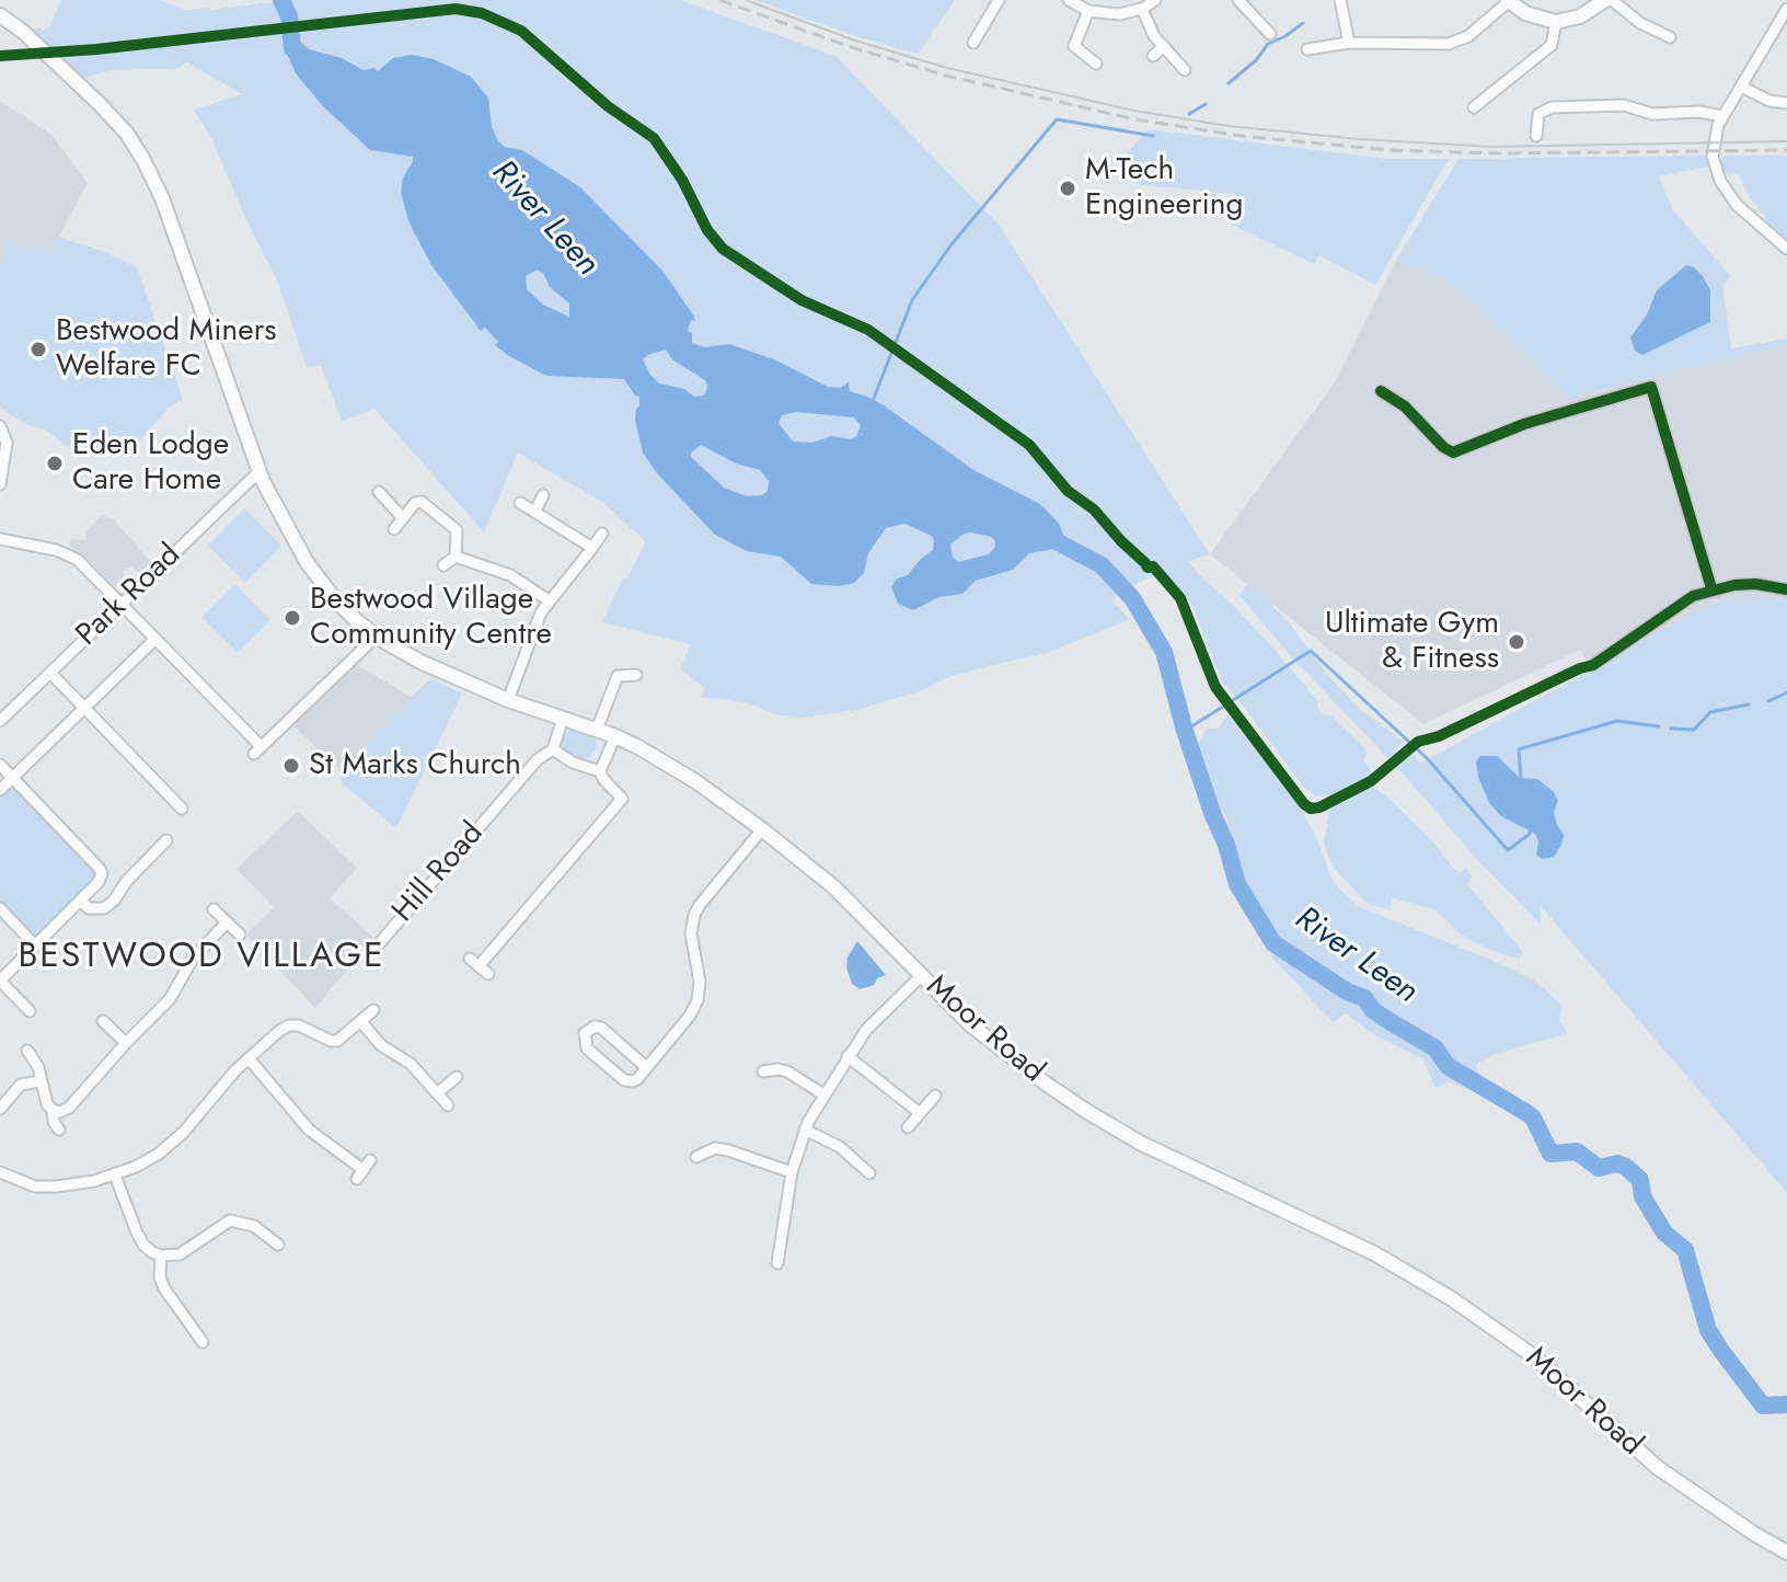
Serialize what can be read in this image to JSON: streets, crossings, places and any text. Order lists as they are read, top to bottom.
{
  "streets": {
    "main road": ["Moor Road"],
    "street": ["Park Road", "Hill Road"]
  },
  "crossings": [
    ["Park Road", "Moor Road"]
  ],
  "districts": ["BESTWOOD VILLAGE"],
  "water": ["River Leen"],
  "places": [
    "M-Tech Engineering",
    "Bestwood Miners Welfare FC",
    "Eden Lodge Care Home",
    "Bestwood Village Community Centre",
    "Ultimate Gym & Fitness",
    "St Marks Church"
  ]
}
